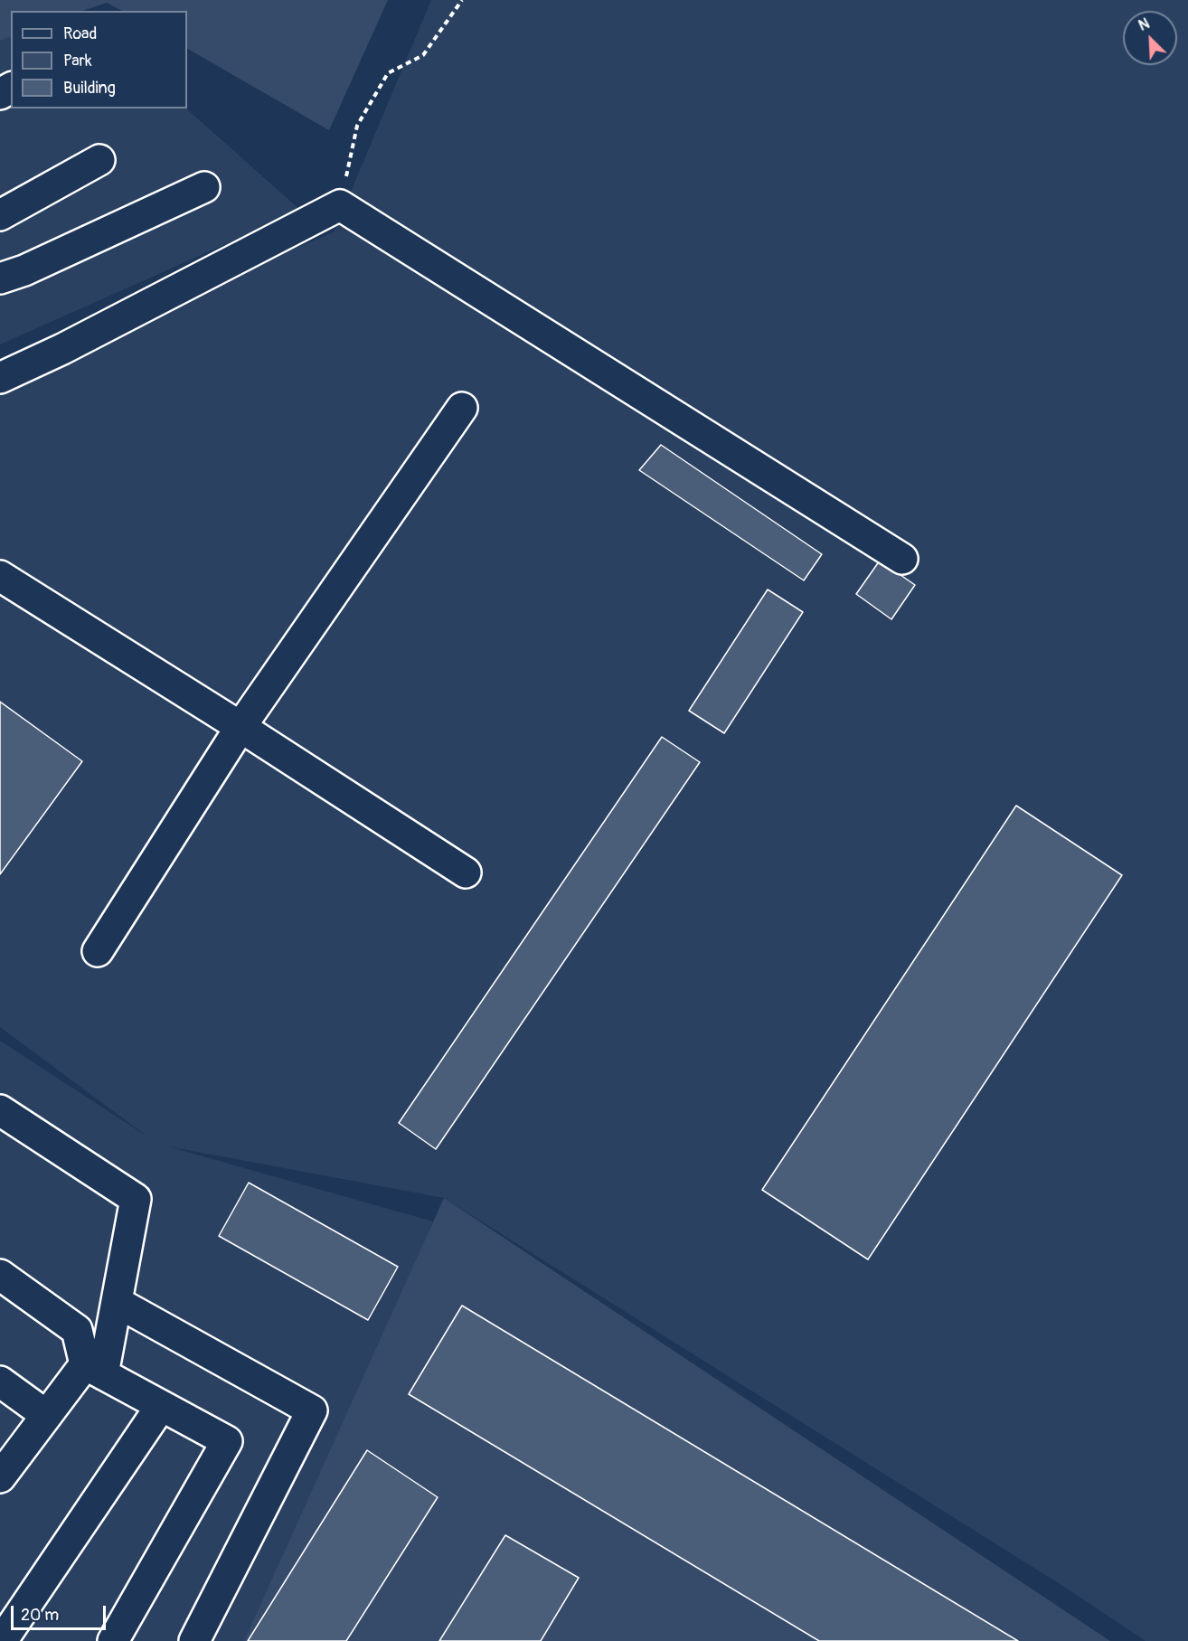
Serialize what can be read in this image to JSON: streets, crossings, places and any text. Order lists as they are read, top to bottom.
{
  "legend": ["Road", "Park", "Building"],
  "scale_bar": "20 m",
  "north": "top left"
}
